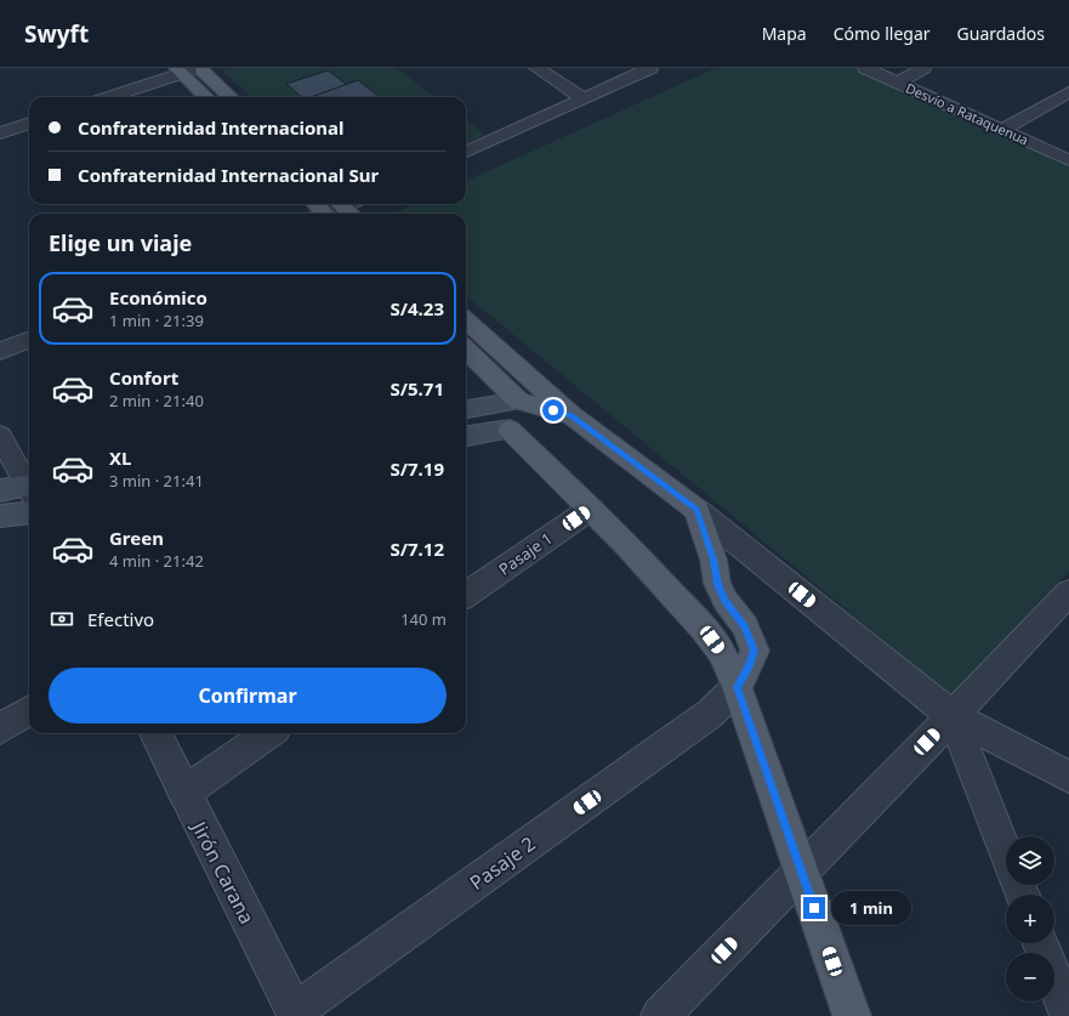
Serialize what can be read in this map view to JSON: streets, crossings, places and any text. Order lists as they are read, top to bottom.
{
  "streets": {
    "street": [
      "Desvío a Rataquenua",
      "Pasaje 1",
      "Pasaje 2",
      "Jirón Carana"
    ]
  },
  "crossings": [
    ["Pasaje 2", "Jirón Carana"]
  ],
  "page": {
    "header": "Swyft",
    "nav": ["Mapa", "Cómo llegar", "Guardados"],
    "banner": ["Confraternidad Internacional", "Confraternidad Internacional Sur"],
    "heading": "Elige un viaje",
    "list": [
      {
        "name": "Económico",
        "note": "1 min · 21:39",
        "value": "S/4.23"
      },
      {
        "name": "Confort",
        "note": "2 min · 21:40",
        "value": "S/5.71"
      },
      {
        "name": "XL",
        "note": "3 min · 21:41",
        "value": "S/7.19"
      },
      {
        "name": "Green",
        "note": "4 min · 21:42",
        "value": "S/7.12"
      }
    ],
    "pay": ["Efectivo", "140 m"],
    "buttons": "Confirmar",
    "map_buttons": ["+", "−"],
    "bubble": "1 min"
  }
}
